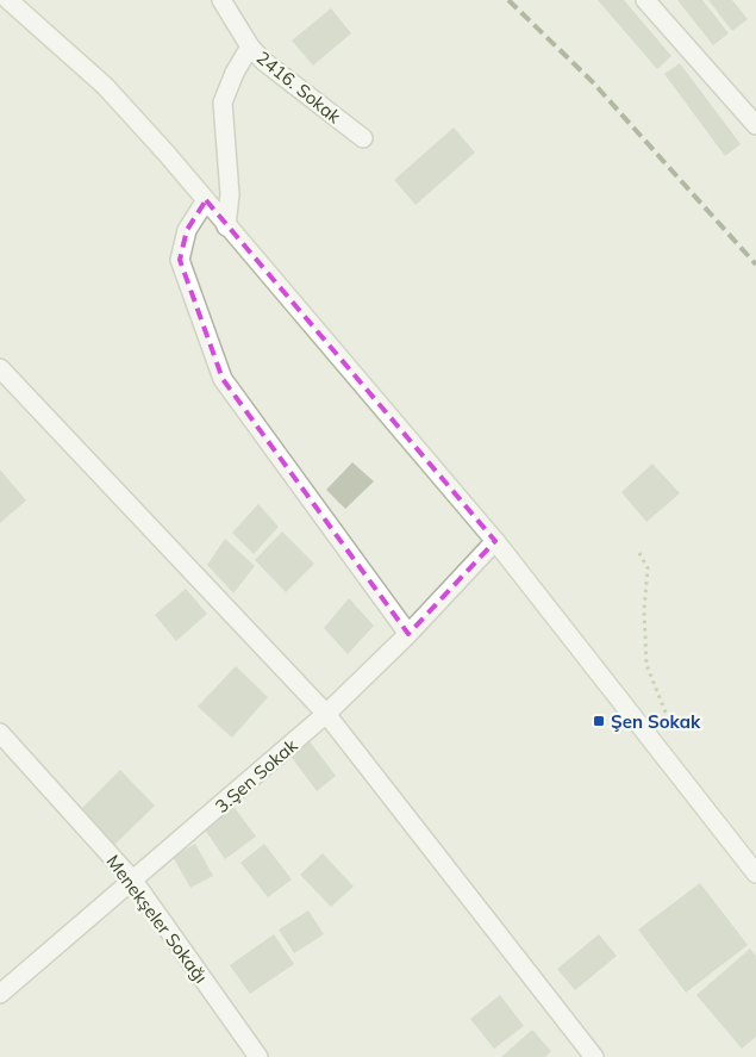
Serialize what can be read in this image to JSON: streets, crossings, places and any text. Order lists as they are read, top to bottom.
{
  "streets": {
    "street": ["2416. Sokak", "3.Şen Sokak", "Menekşeler Sokağı"]
  },
  "crossings": [
    ["3.Şen Sokak", "Menekşeler Sokağı"]
  ],
  "places": {
    "transit": ["Şen Sokak"]
  }
}
